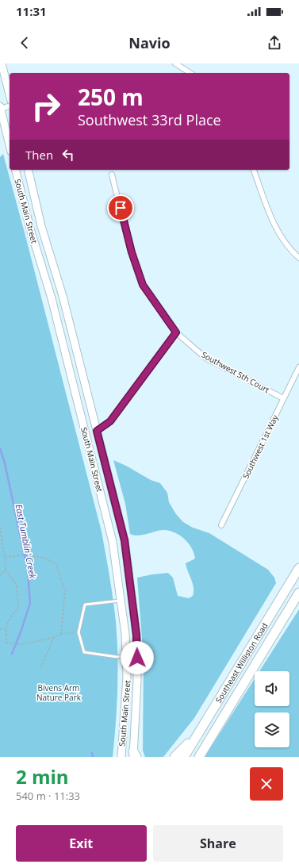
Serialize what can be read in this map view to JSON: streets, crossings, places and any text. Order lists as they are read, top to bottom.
{
  "streets": {
    "highway": ["Southeast Williston Road"],
    "main road": ["South Main Street"],
    "street": ["Southwest 5th Court", "Southwest 1st Way"]
  },
  "crossings": [
    ["Southwest 5th Court", "Southwest 1st Way"]
  ],
  "water": ["East Tumblin' Creek"],
  "parks": ["Bivens Arm Nature Park"],
  "page": {
    "status": "11:31",
    "header": "Navio",
    "turn": ["250 m", "Southwest 33rd Place"],
    "then": "Then",
    "heading": ["2 min", "540 m · 11:33"],
    "buttons": ["Exit", "Share"]
  }
}
